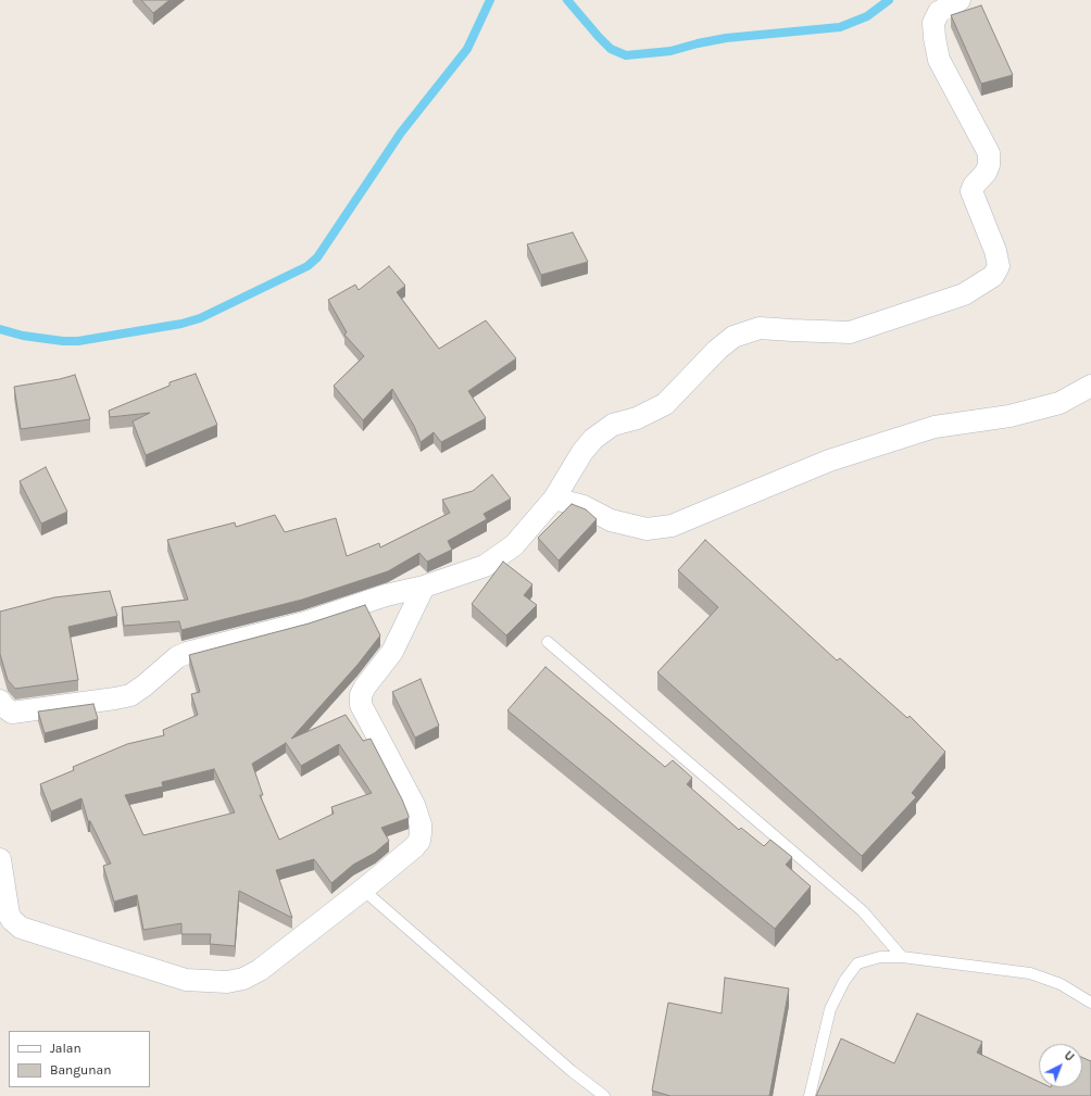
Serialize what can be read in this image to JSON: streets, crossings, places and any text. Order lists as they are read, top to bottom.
{
  "legend": ["Jalan", "Bangunan"],
  "north": "top right"
}
